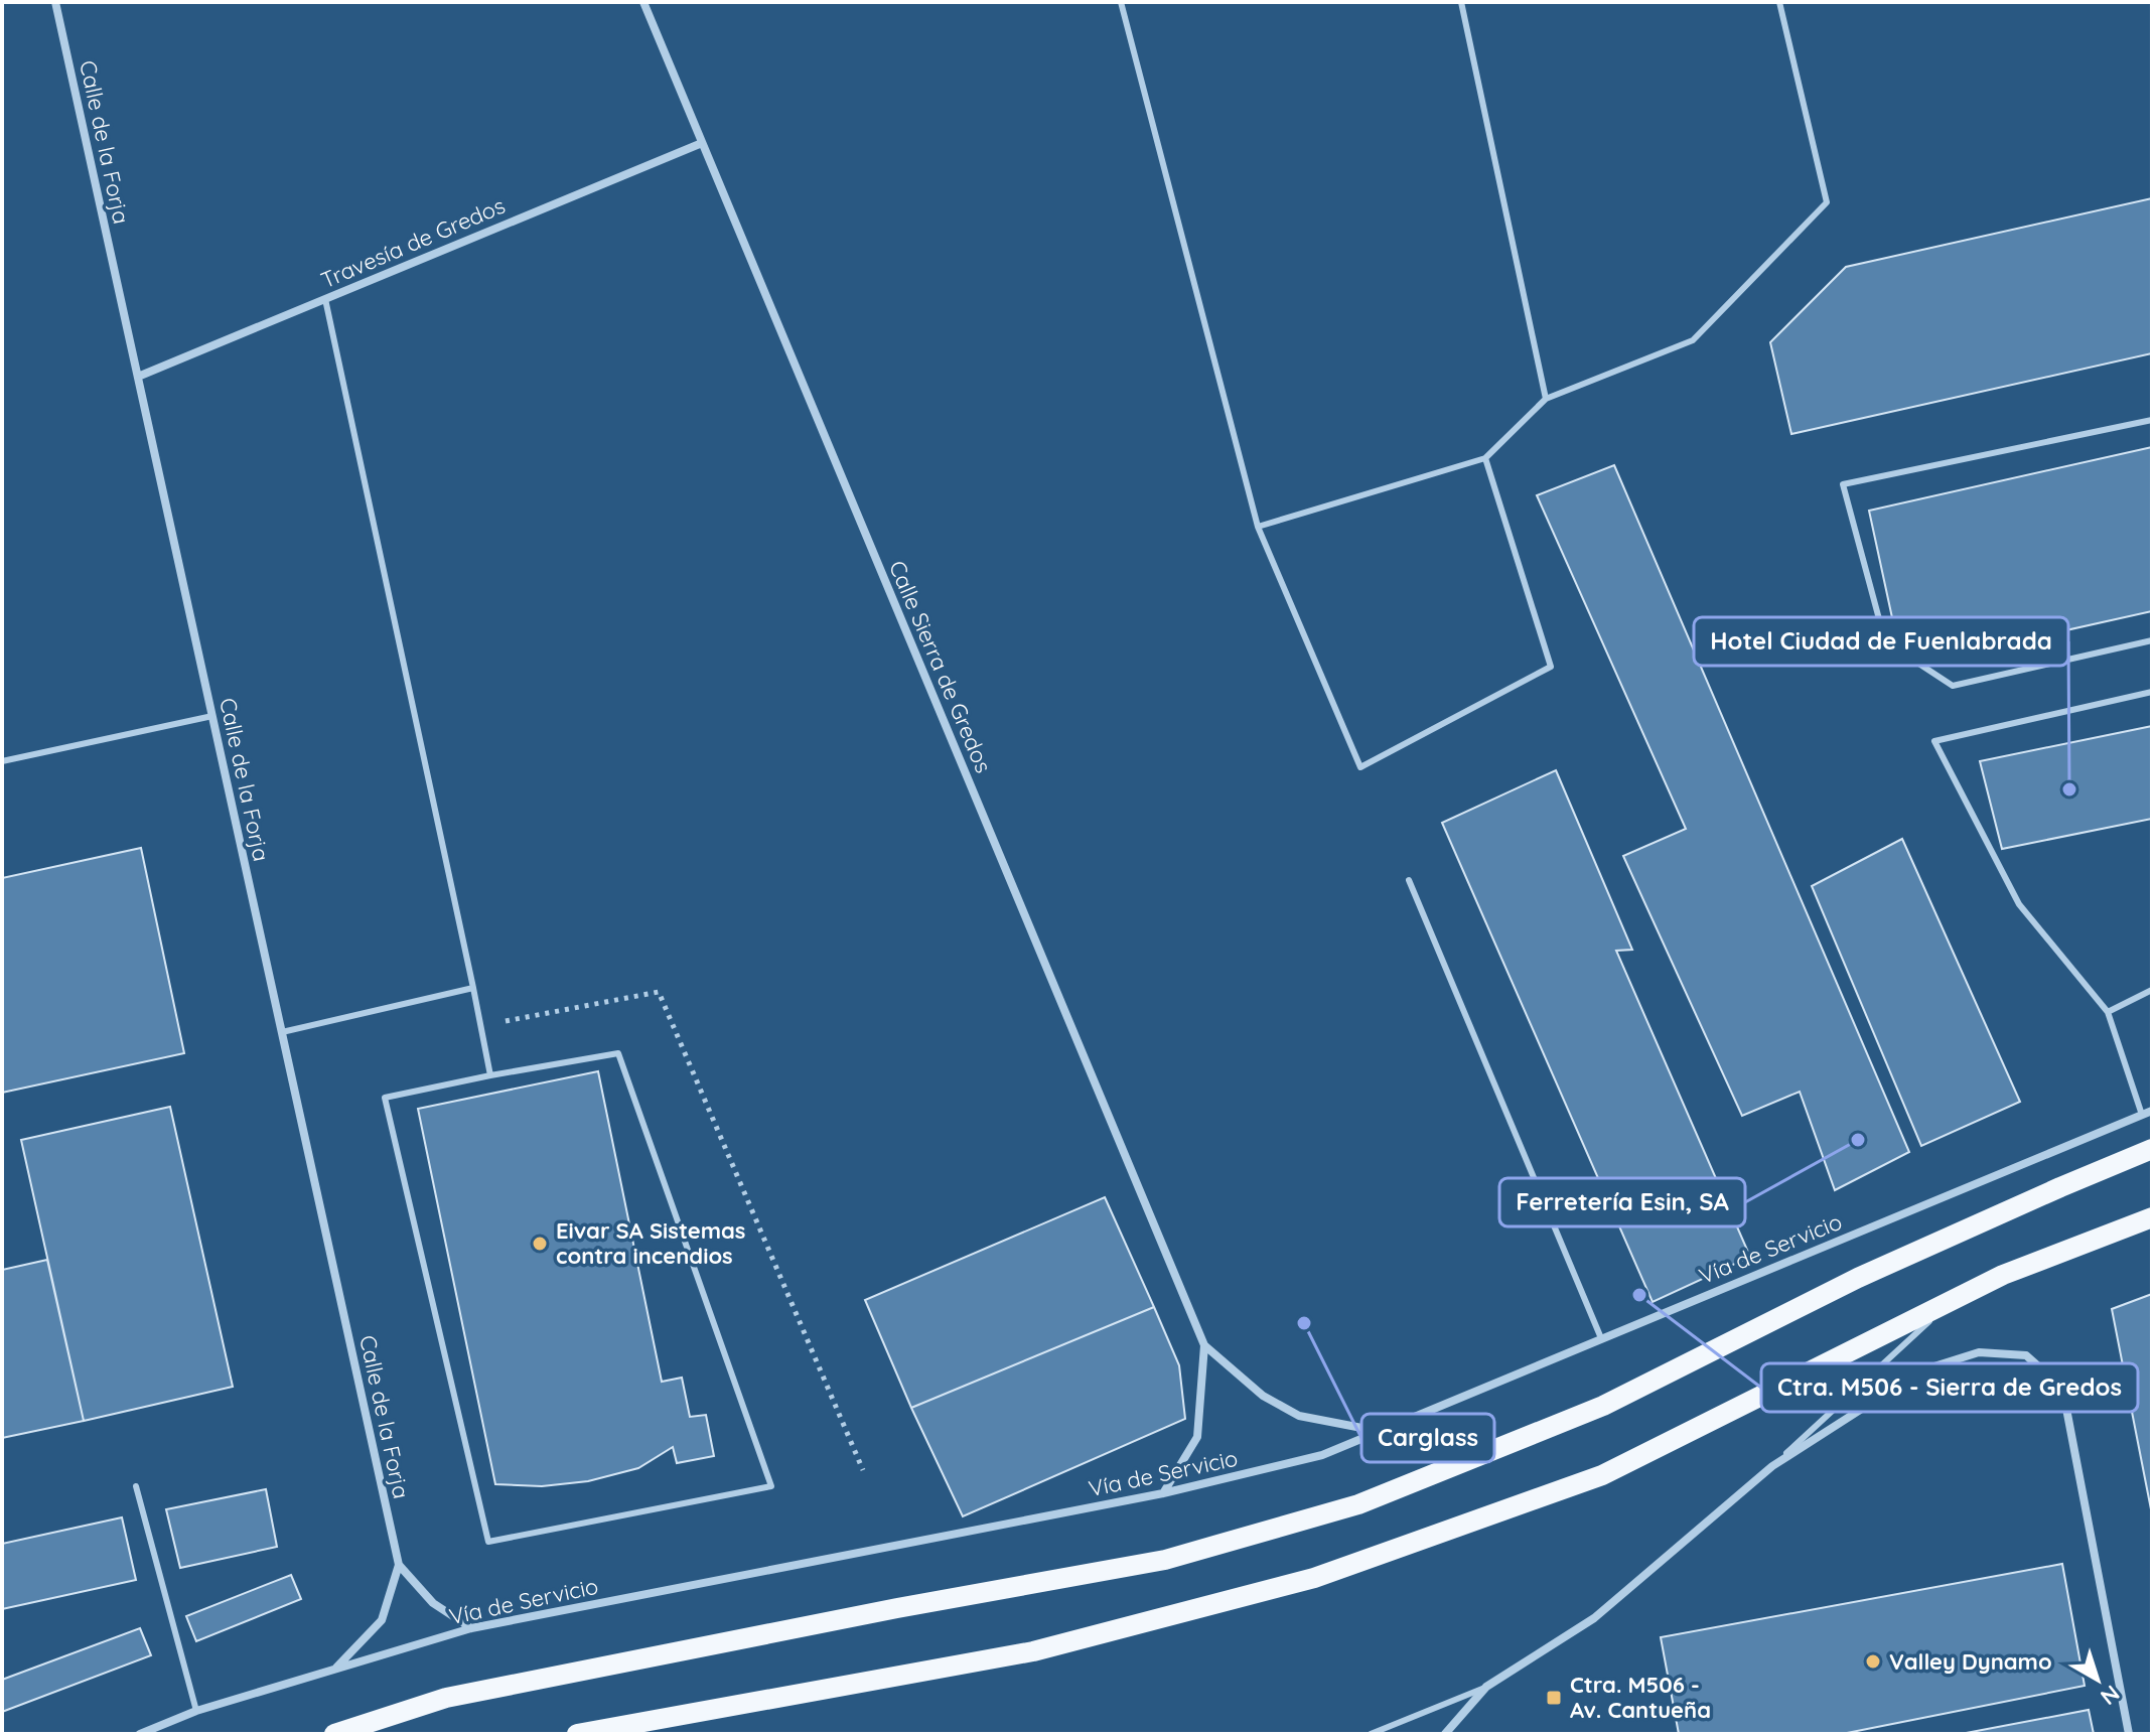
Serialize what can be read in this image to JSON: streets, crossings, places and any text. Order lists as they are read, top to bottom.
{
  "streets": {
    "street": [
      "Calle de la Forja",
      "Travesía de Gredos",
      "Calle Sierra de Gredos",
      "Vía de Servicio"
    ]
  },
  "crossings": [
    ["Calle de la Forja", "Travesía de Gredos"],
    ["Calle de la Forja", "Vía de Servicio"],
    ["Travesía de Gredos", "Calle Sierra de Gredos"],
    ["Calle Sierra de Gredos", "Vía de Servicio"]
  ],
  "places": {
    "other": [
      "Hotel Ciudad de Fuenlabrada",
      "Ferretería Esin, SA",
      "Eivar SA Sistemas contra incendios",
      "Ctra. M506 - Sierra de Gredos",
      "Carglass",
      "Valley Dynamo"
    ],
    "transit": ["Ctra. M506 - Av. Cantueña"]
  },
  "north": "bottom right"
}
